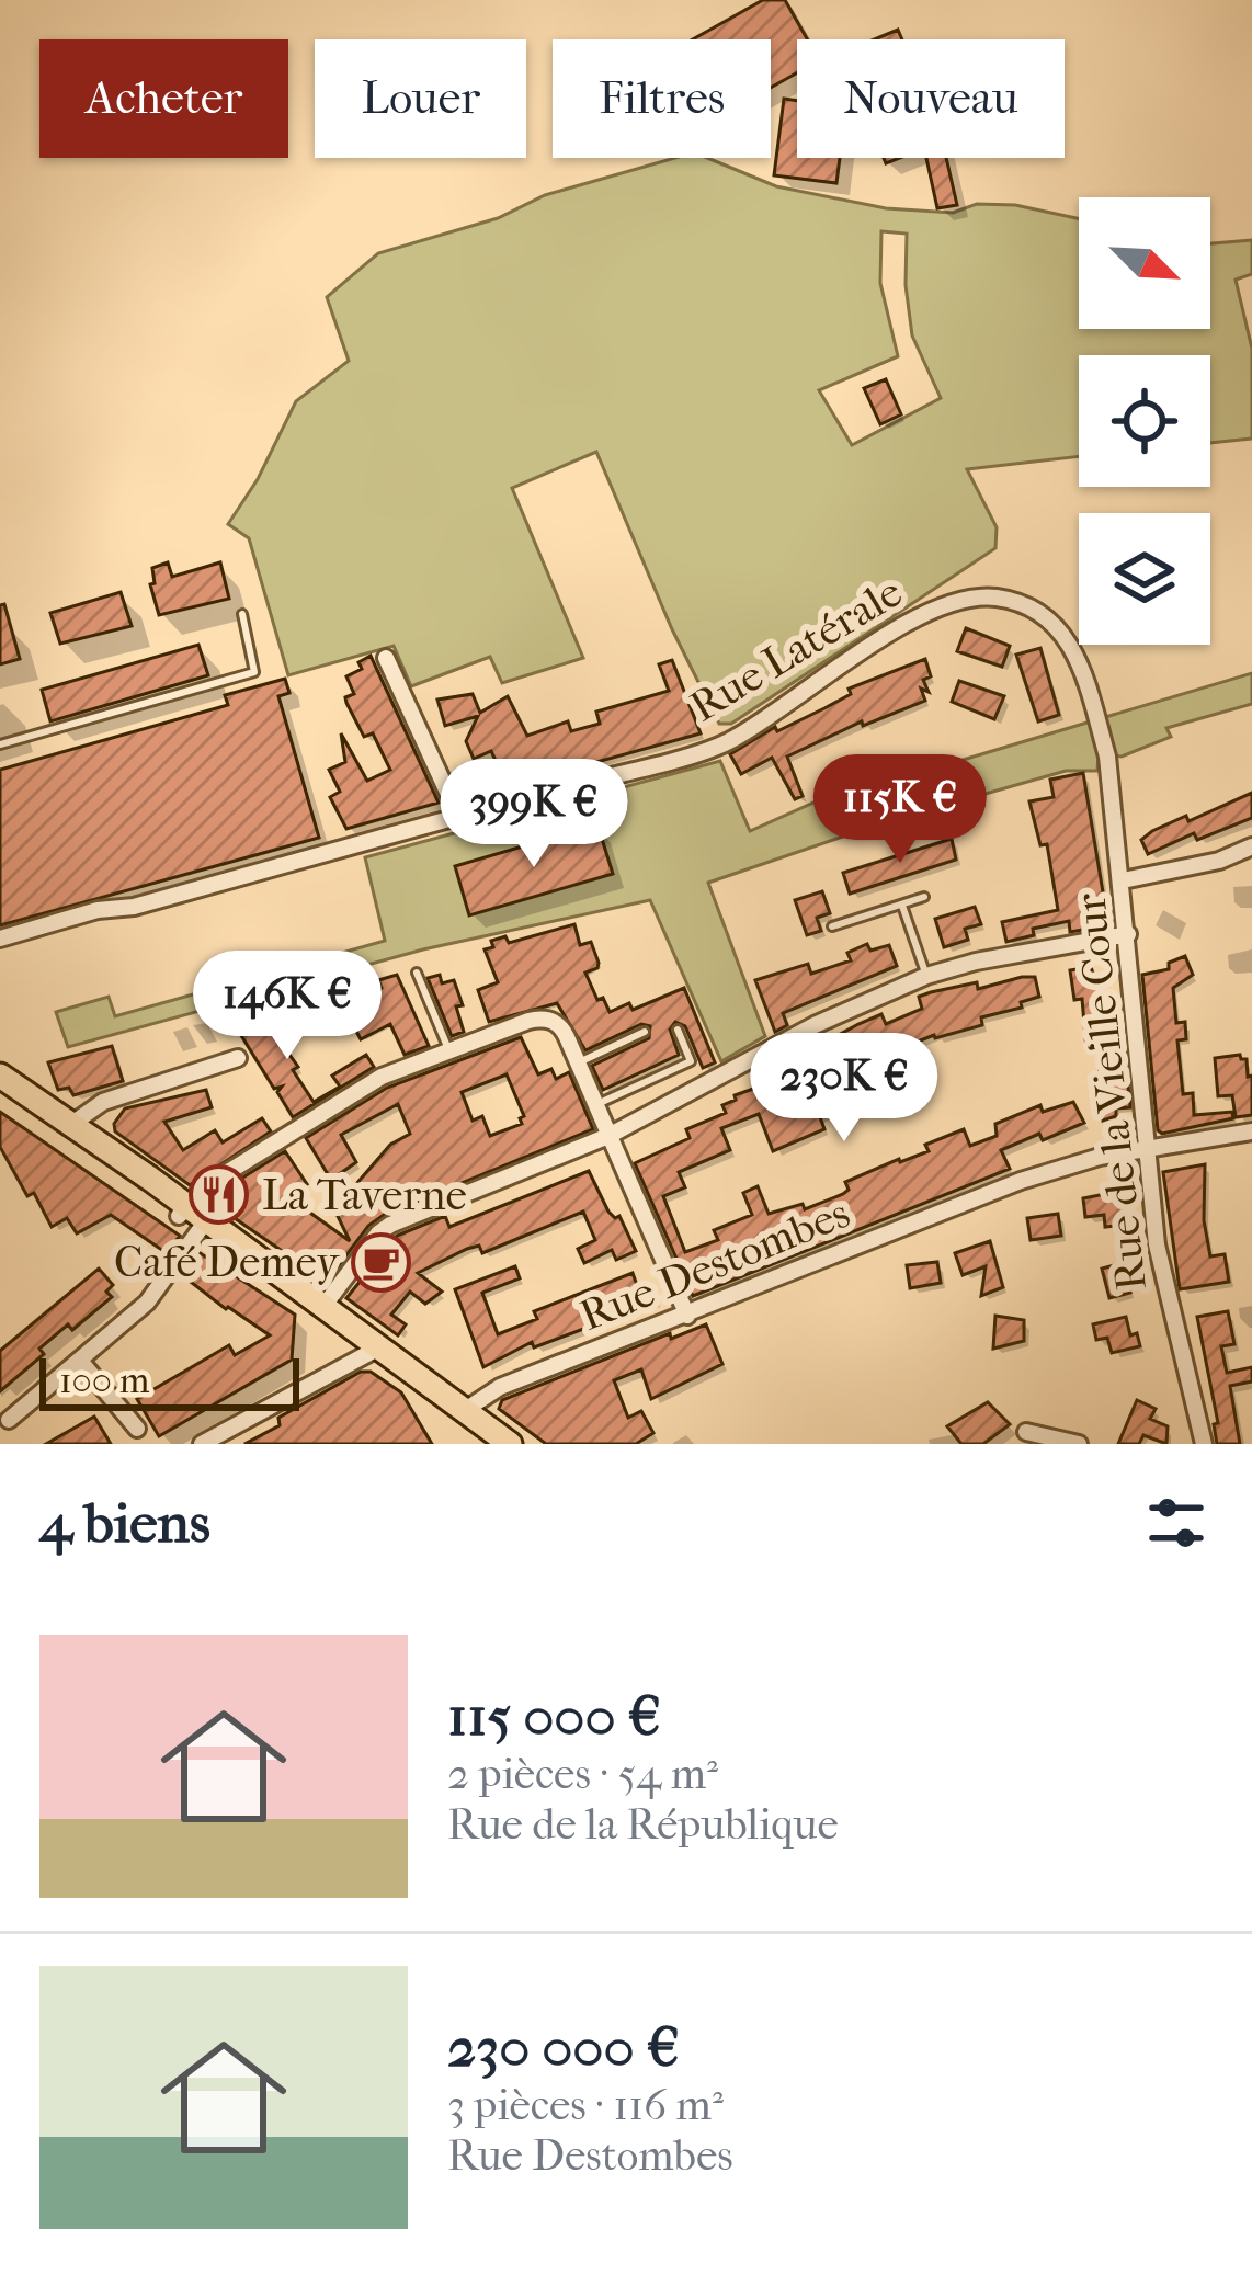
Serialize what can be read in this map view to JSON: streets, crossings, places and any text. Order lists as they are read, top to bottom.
{
  "streets": {
    "street": ["Rue Latérale", "Rue de la Vieille Cour", "Rue Destombes"]
  },
  "crossings": [
    ["Rue Latérale", "Rue de la Vieille Cour"],
    ["Rue de la Vieille Cour", "Rue Destombes"]
  ],
  "places": {
    "restaurant": ["La Taverne"],
    "cafe": ["Café Demey"]
  },
  "scale_bar": "100 m",
  "north": "bottom right",
  "page": {
    "chip": [
      "Acheter",
      "Louer",
      "Filtres",
      "Nouveau"
    ],
    "price": [
      "115K €",
      "399K €",
      "146K €",
      "230K €"
    ],
    "scale": "100 m",
    "heading": "4 biens",
    "list": [
      {
        "name": "115 000 €",
        "note": "2 pièces · 54 m² · Rue de la République"
      },
      {
        "name": "230 000 €",
        "note": "3 pièces · 116 m² · Rue Destombes"
      }
    ]
  }
}
